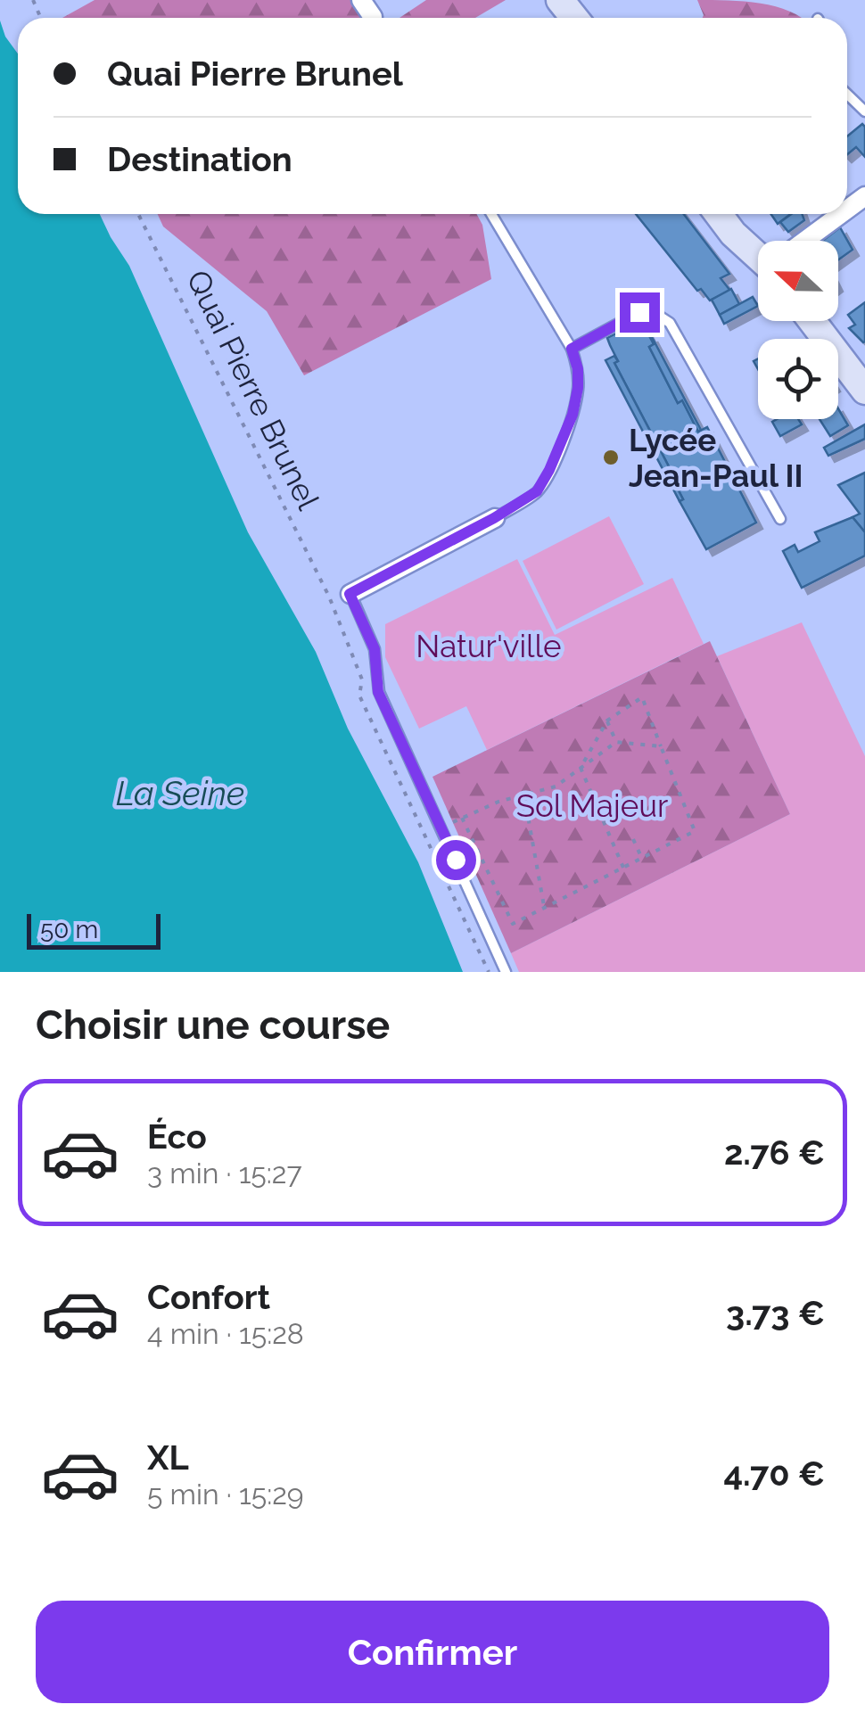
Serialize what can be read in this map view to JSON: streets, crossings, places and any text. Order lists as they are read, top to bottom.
{
  "streets": {
    "path": ["Quai Pierre Brunel"]
  },
  "water": ["La Seine"],
  "parks": ["Natur'ville", "Sol Majeur"],
  "places": ["Lycée Jean-Paul II"],
  "scale_bar": "50 m",
  "north": "left",
  "page": {
    "banner": ["Quai Pierre Brunel", "Destination"],
    "scale": "50 m",
    "heading": "Choisir une course",
    "list": [
      {
        "name": "Éco",
        "note": "3 min · 15:27",
        "value": "2.76 €"
      },
      {
        "name": "Confort",
        "note": "4 min · 15:28",
        "value": "3.73 €"
      },
      {
        "name": "XL",
        "note": "5 min · 15:29",
        "value": "4.70 €"
      }
    ],
    "buttons": "Confirmer"
  }
}
